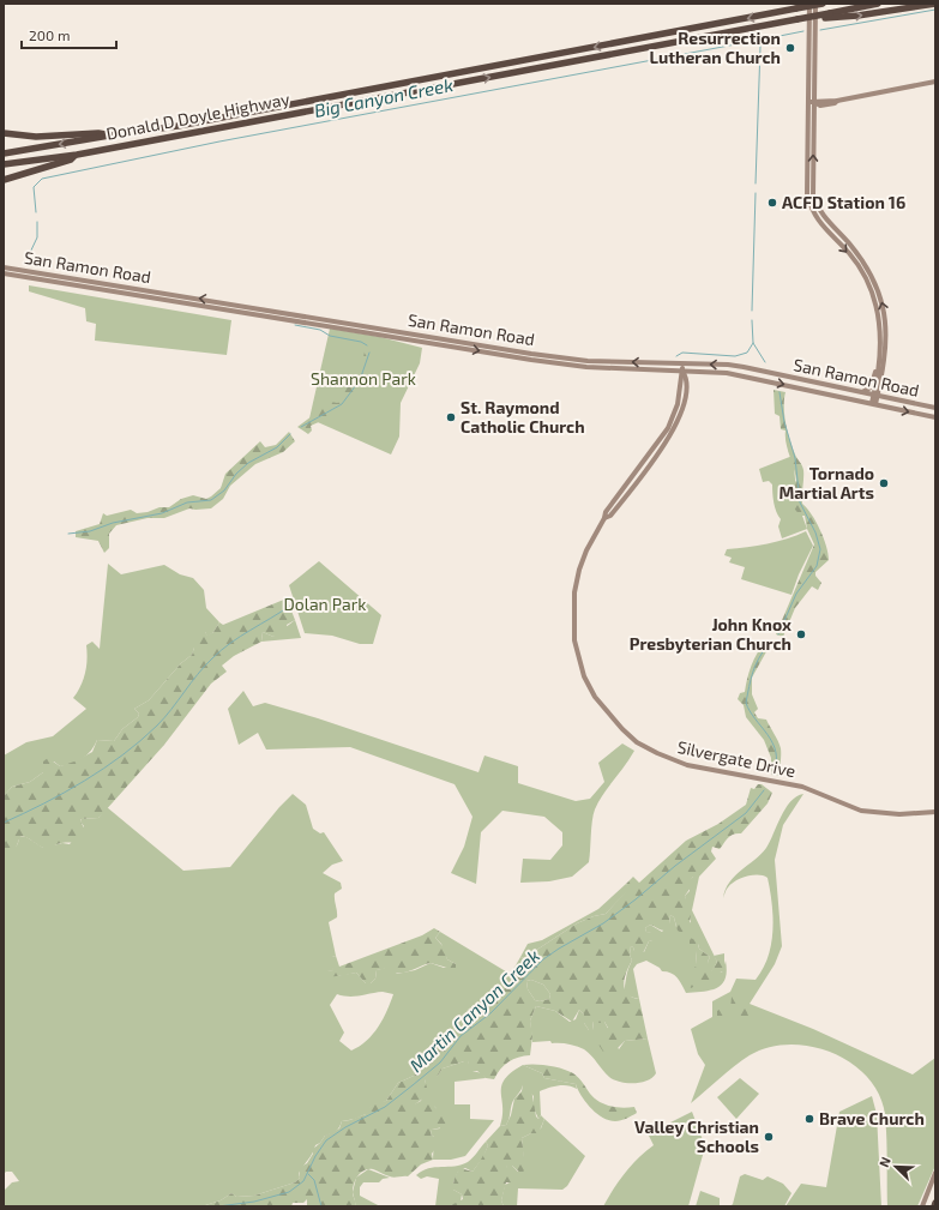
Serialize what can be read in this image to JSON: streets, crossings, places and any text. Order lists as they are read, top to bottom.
{
  "streets": {
    "highway": ["Donald D Doyle Highway"],
    "street": ["San Ramon Road", "Silvergate Drive"]
  },
  "crossings": [
    ["San Ramon Road", "Silvergate Drive"]
  ],
  "water": ["Big Canyon Creek", "Martin Canyon Creek"],
  "parks": ["Shannon Park", "Dolan Park"],
  "places": [
    "Resurrection Lutheran Church",
    "ACFD Station 16",
    "St. Raymond Catholic Church",
    "Tornado Martial Arts",
    "John Knox Presbyterian Church",
    "Brave Church",
    "Valley Christian Schools"
  ],
  "scale_bar": "200 m",
  "north": "top left"
}
